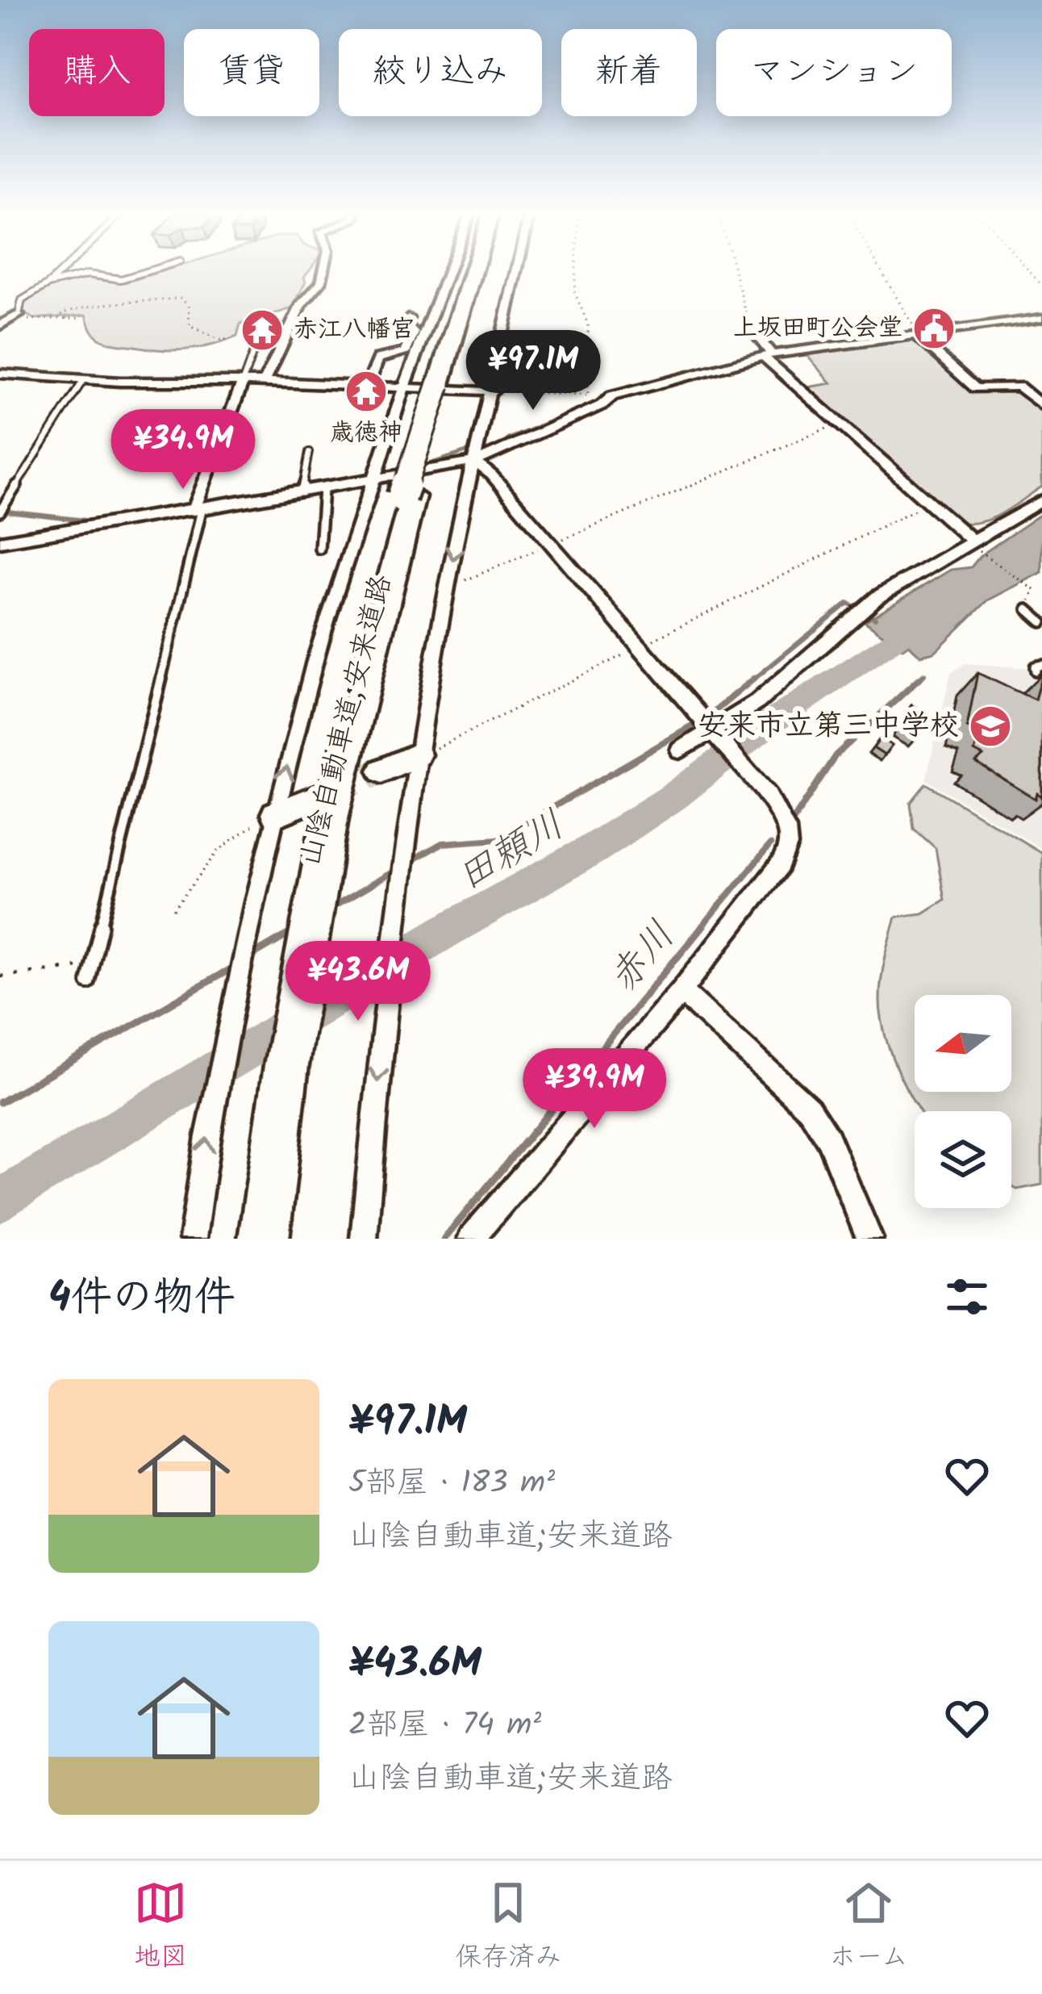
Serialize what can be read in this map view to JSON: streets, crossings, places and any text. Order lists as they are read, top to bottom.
{
  "streets": {
    "highway": ["山陰自動車道;安来道路"]
  },
  "water": ["田頼川", "赤川"],
  "places": {
    "public building": ["上坂田町公会堂"],
    "temple": ["赤江八幡宮", "歳徳神"],
    "school or university": ["安来市立第三中学校"]
  },
  "north": "left",
  "page": {
    "chip": [
      "購入",
      "賃貸",
      "絞り込み",
      "新着",
      "マンション"
    ],
    "price": [
      "¥97.1M",
      "¥34.9M",
      "¥43.6M",
      "¥39.9M"
    ],
    "heading": "4件の物件",
    "list": [
      {
        "name": "¥97.1M",
        "note": "5部屋 · 183 m² · 山陰自動車道;安来道路"
      },
      {
        "name": "¥43.6M",
        "note": "2部屋 · 74 m² · 山陰自動車道;安来道路"
      }
    ],
    "tabs": ["地図", "保存済み", "ホーム"]
  }
}
